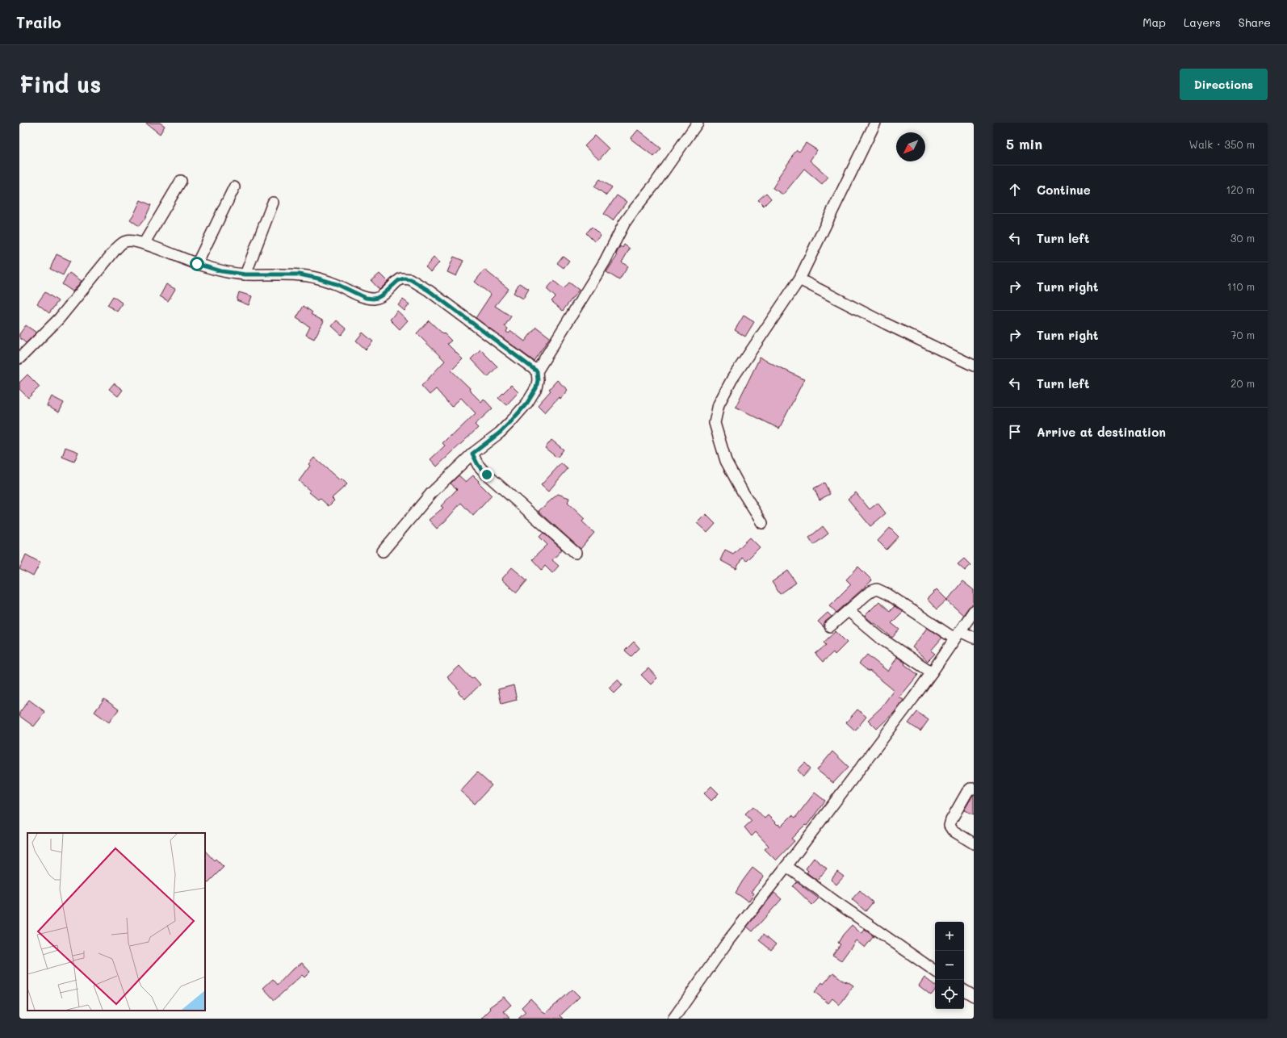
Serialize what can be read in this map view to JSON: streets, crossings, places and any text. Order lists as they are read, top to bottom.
{
  "north": "bottom left",
  "page": {
    "header": "Trailo",
    "nav": ["Map", "Layers", "Share"],
    "buttons": "Directions",
    "title": "Find us",
    "heading": ["5 min", "Walk · 350 m"],
    "list": [
      ["Continue", "120 m"],
      ["Turn left", "30 m"],
      ["Turn right", "110 m"],
      ["Turn right", "70 m"],
      ["Turn left", "20 m"],
      "Arrive at destination"
    ],
    "map_buttons": ["+", "−"]
  }
}
